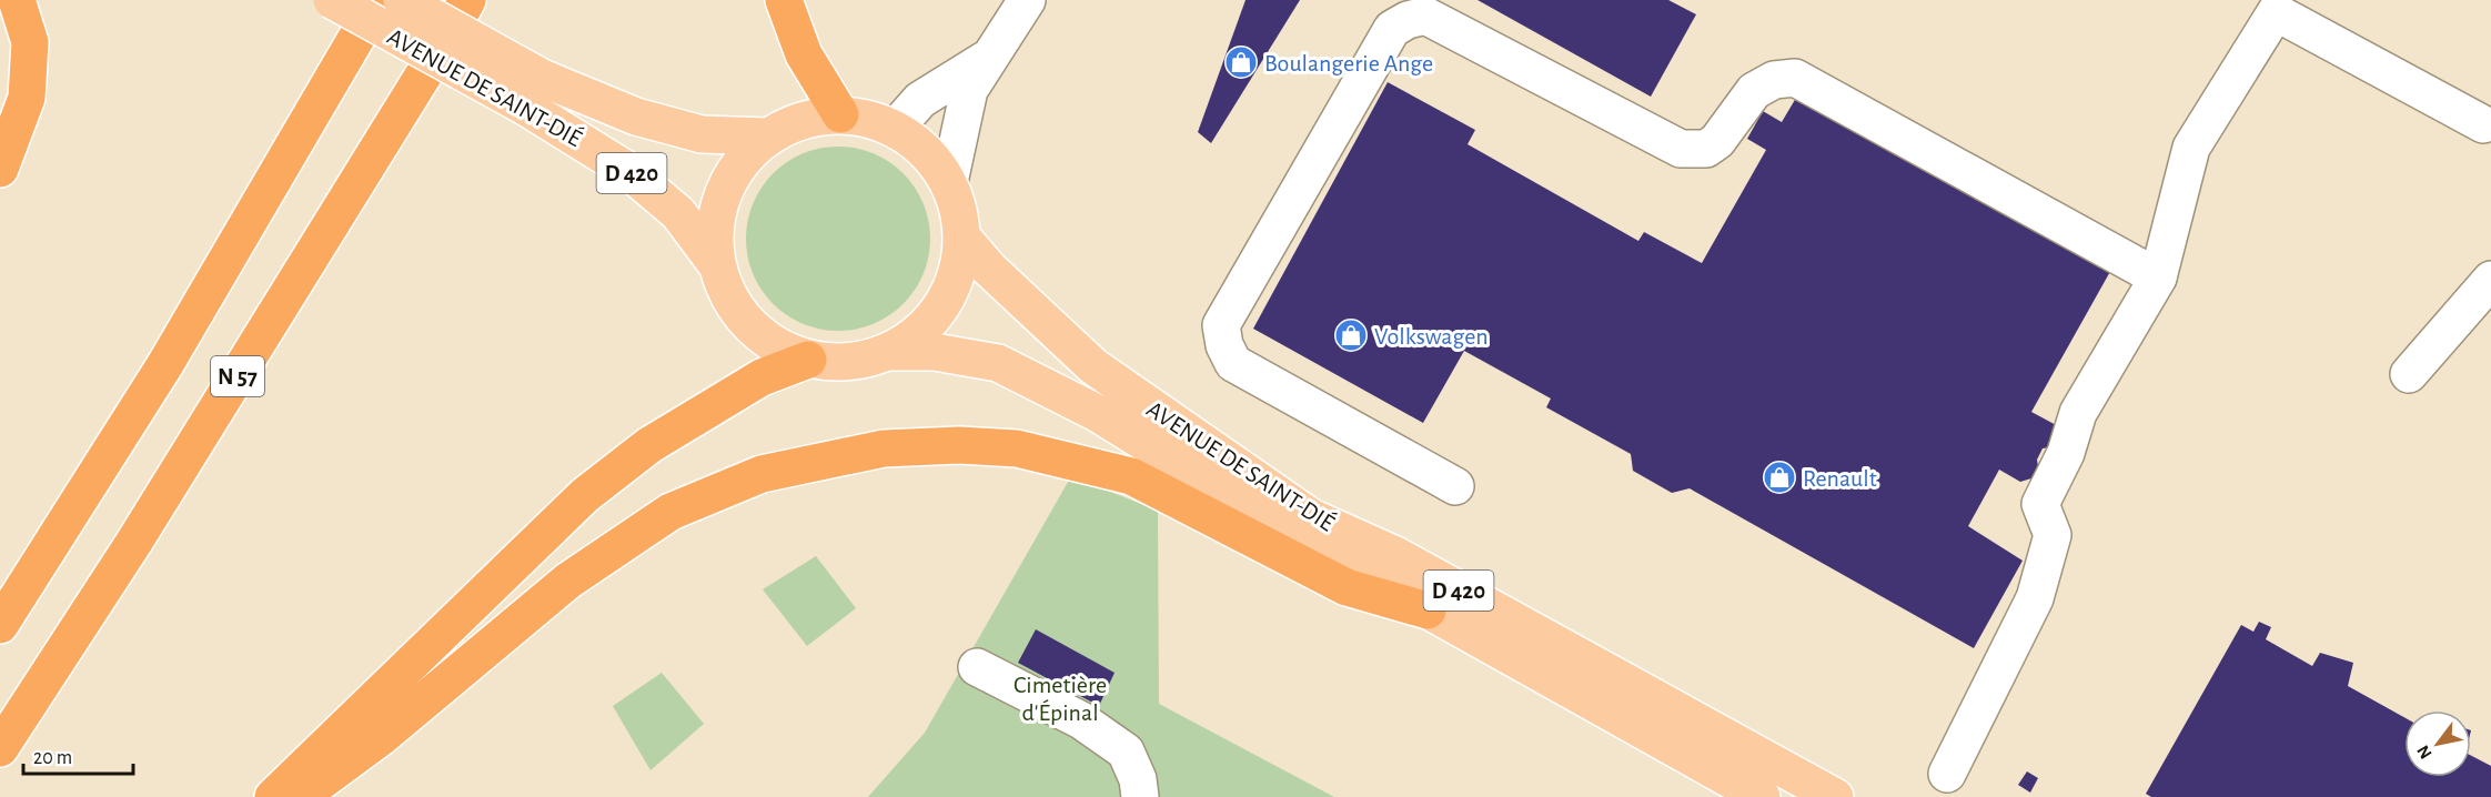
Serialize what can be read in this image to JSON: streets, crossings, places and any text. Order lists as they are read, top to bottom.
{
  "streets": {
    "highway": ["N 57"],
    "main road": ["AVENUE DE SAINT-DIÉ", "D 420"]
  },
  "parks": ["Cimetière d'Épinal"],
  "places": {
    "shop": ["Boulangerie Ange", "Volkswagen", "Renault"]
  },
  "scale_bar": "20 m",
  "north": "bottom left"
}
